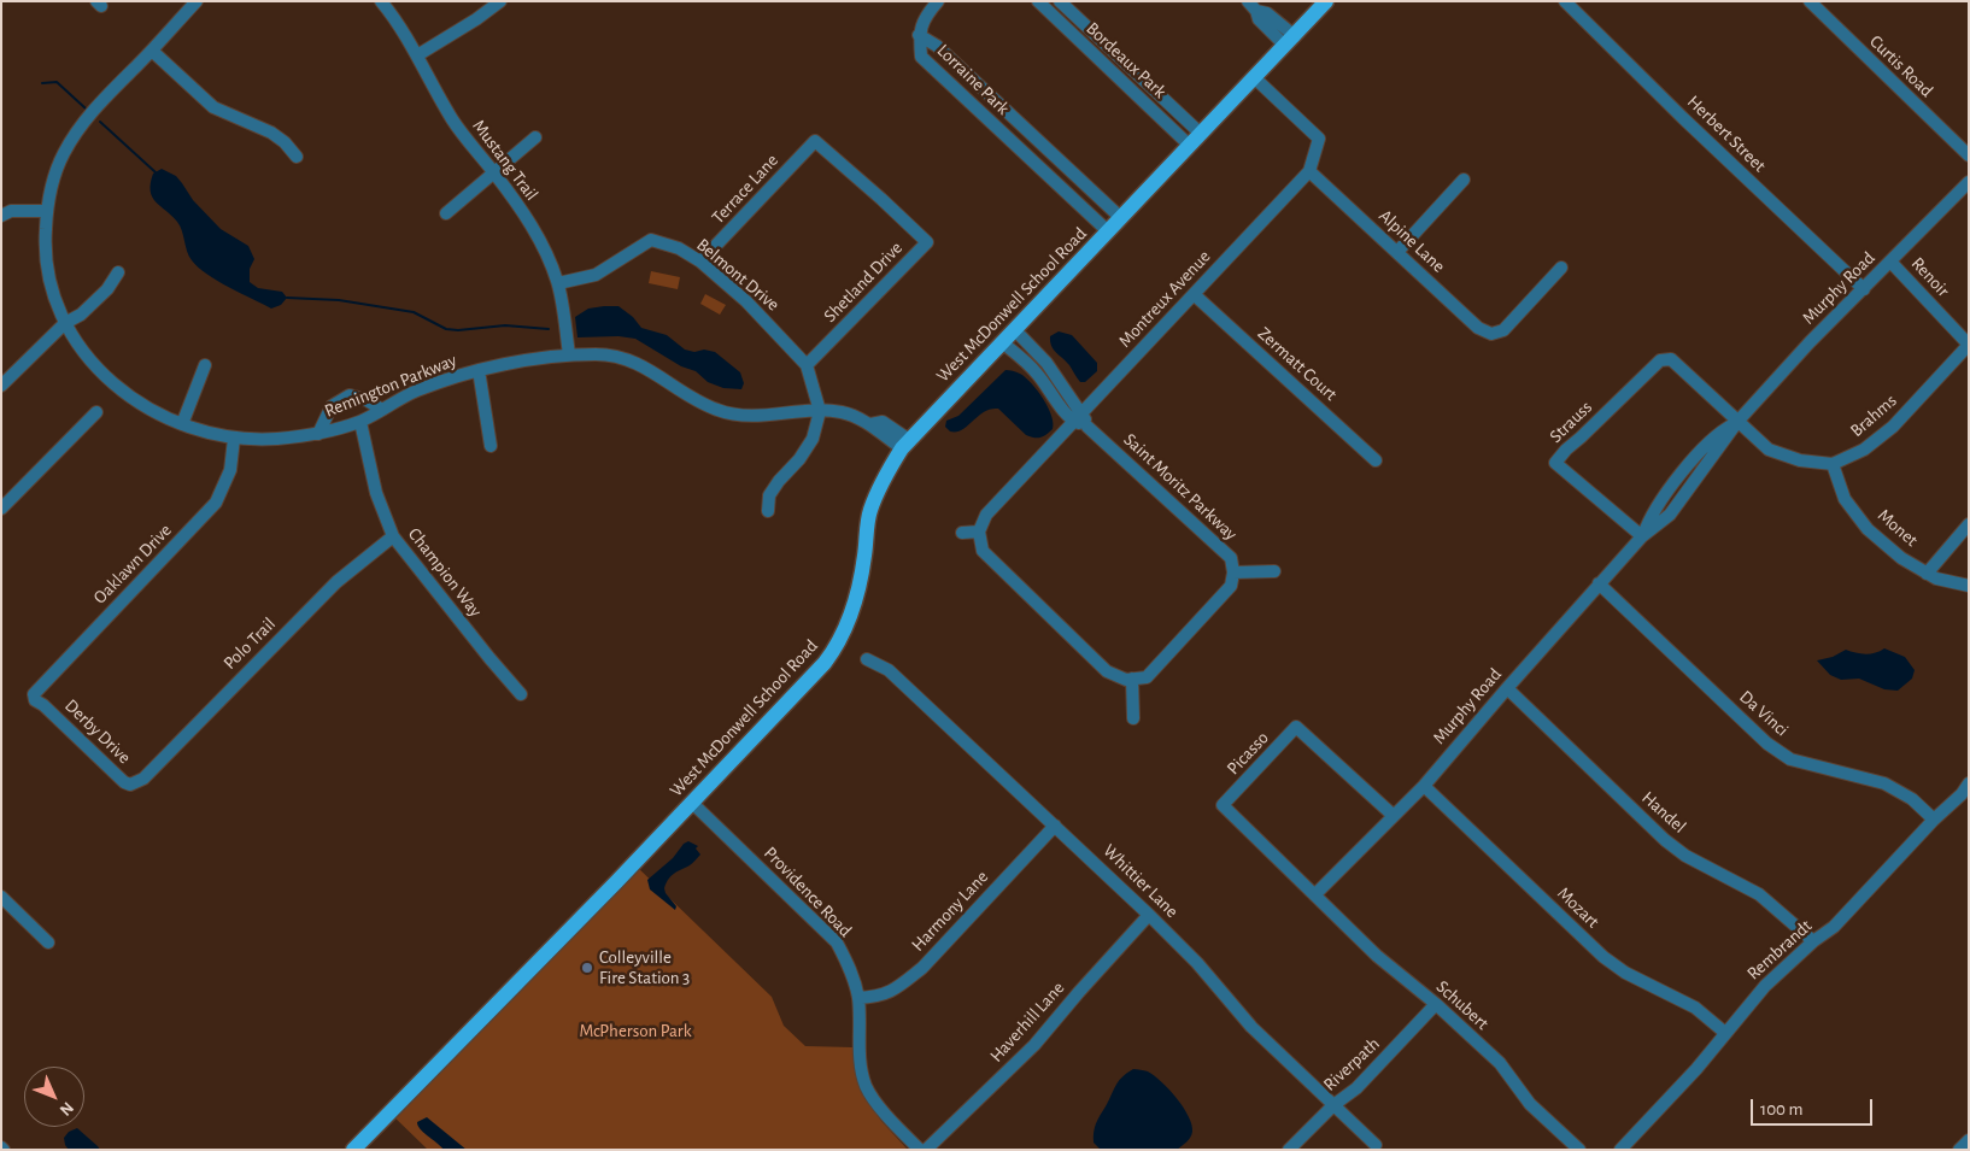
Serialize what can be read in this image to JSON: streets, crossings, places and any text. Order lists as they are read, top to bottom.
{
  "streets": {
    "main road": ["West McDonwell School Road"],
    "street": [
      "Bordeaux Park",
      "Curtis Road",
      "Lorraine Park",
      "Herbert Street",
      "Mustang Trail",
      "Terrace Lane",
      "Alpine Lane",
      "Belmont Drive",
      "Renoir",
      "Shetland Drive",
      "Murphy Road",
      "Montreux Avenue",
      "Zermatt Court",
      "Remington Parkway",
      "Brahms",
      "Strauss",
      "Saint Moritz Parkway",
      "Monet",
      "Oaklawn Drive",
      "Champion Way",
      "Polo Trail",
      "Da Vinci",
      "Derby Drive",
      "Picasso",
      "Handel",
      "Whittier Lane",
      "Providence Road",
      "Mozart",
      "Harmony Lane",
      "Rembrandt",
      "Schubert",
      "Haverhill Lane",
      "Riverpath"
    ]
  },
  "crossings": [
    ["Bordeaux Park", "West McDonwell School Road"],
    ["Lorraine Park", "West McDonwell School Road"],
    ["Herbert Street", "Murphy Road"],
    ["Mustang Trail", "Belmont Drive"],
    ["Mustang Trail", "Remington Parkway"],
    ["Terrace Lane", "Belmont Drive"],
    ["Terrace Lane", "Shetland Drive"],
    ["Alpine Lane", "Montreux Avenue"],
    ["Belmont Drive", "Shetland Drive"],
    ["Renoir", "Murphy Road"],
    ["Renoir", "Brahms"],
    ["Murphy Road", "Strauss"],
    ["Murphy Road", "Da Vinci"],
    ["Murphy Road", "Picasso"],
    ["Murphy Road", "Handel"],
    ["Murphy Road", "Mozart"],
    ["Murphy Road", "Schubert"],
    ["Montreux Avenue", "West McDonwell School Road"],
    ["Montreux Avenue", "Zermatt Court"],
    ["Montreux Avenue", "Saint Moritz Parkway"],
    ["West McDonwell School Road", "Remington Parkway"],
    ["West McDonwell School Road", "Saint Moritz Parkway"],
    ["West McDonwell School Road", "Providence Road"],
    ["Remington Parkway", "Oaklawn Drive"],
    ["Remington Parkway", "Champion Way"],
    ["Brahms", "Monet"],
    ["Oaklawn Drive", "Derby Drive"],
    ["Champion Way", "Polo Trail"],
    ["Polo Trail", "Derby Drive"],
    ["Da Vinci", "Rembrandt"],
    ["Picasso", "Schubert"],
    ["Handel", "Rembrandt"],
    ["Whittier Lane", "Harmony Lane"],
    ["Whittier Lane", "Haverhill Lane"],
    ["Whittier Lane", "Riverpath"],
    ["Providence Road", "Harmony Lane"],
    ["Mozart", "Rembrandt"],
    ["Schubert", "Riverpath"]
  ],
  "parks": ["McPherson Park"],
  "places": ["Colleyville Fire Station 3"],
  "scale_bar": "100 m",
  "north": "bottom right"
}
